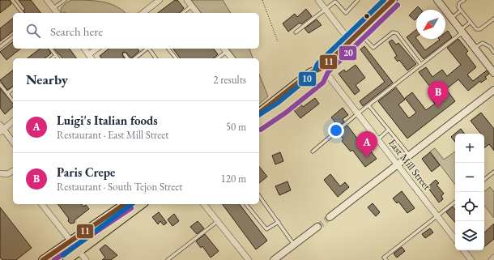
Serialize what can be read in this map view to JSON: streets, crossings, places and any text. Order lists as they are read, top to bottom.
{
  "streets": {
    "street": ["East Mill Street"]
  },
  "lines": ["transit line 11", "transit line 10", "transit line 20"],
  "north": "bottom left",
  "page": {
    "search": "Search here",
    "heading": ["Nearby", "2 results"],
    "pins": ["B", "A"],
    "list": [
      {
        "mark": "A",
        "name": "Luigi's Italian foods",
        "note": "Restaurant · East Mill Street",
        "value": "50 m"
      },
      {
        "mark": "B",
        "name": "Paris Crepe",
        "note": "Restaurant · South Tejon Street",
        "value": "120 m"
      }
    ],
    "map_buttons": ["+", "−"]
  }
}
